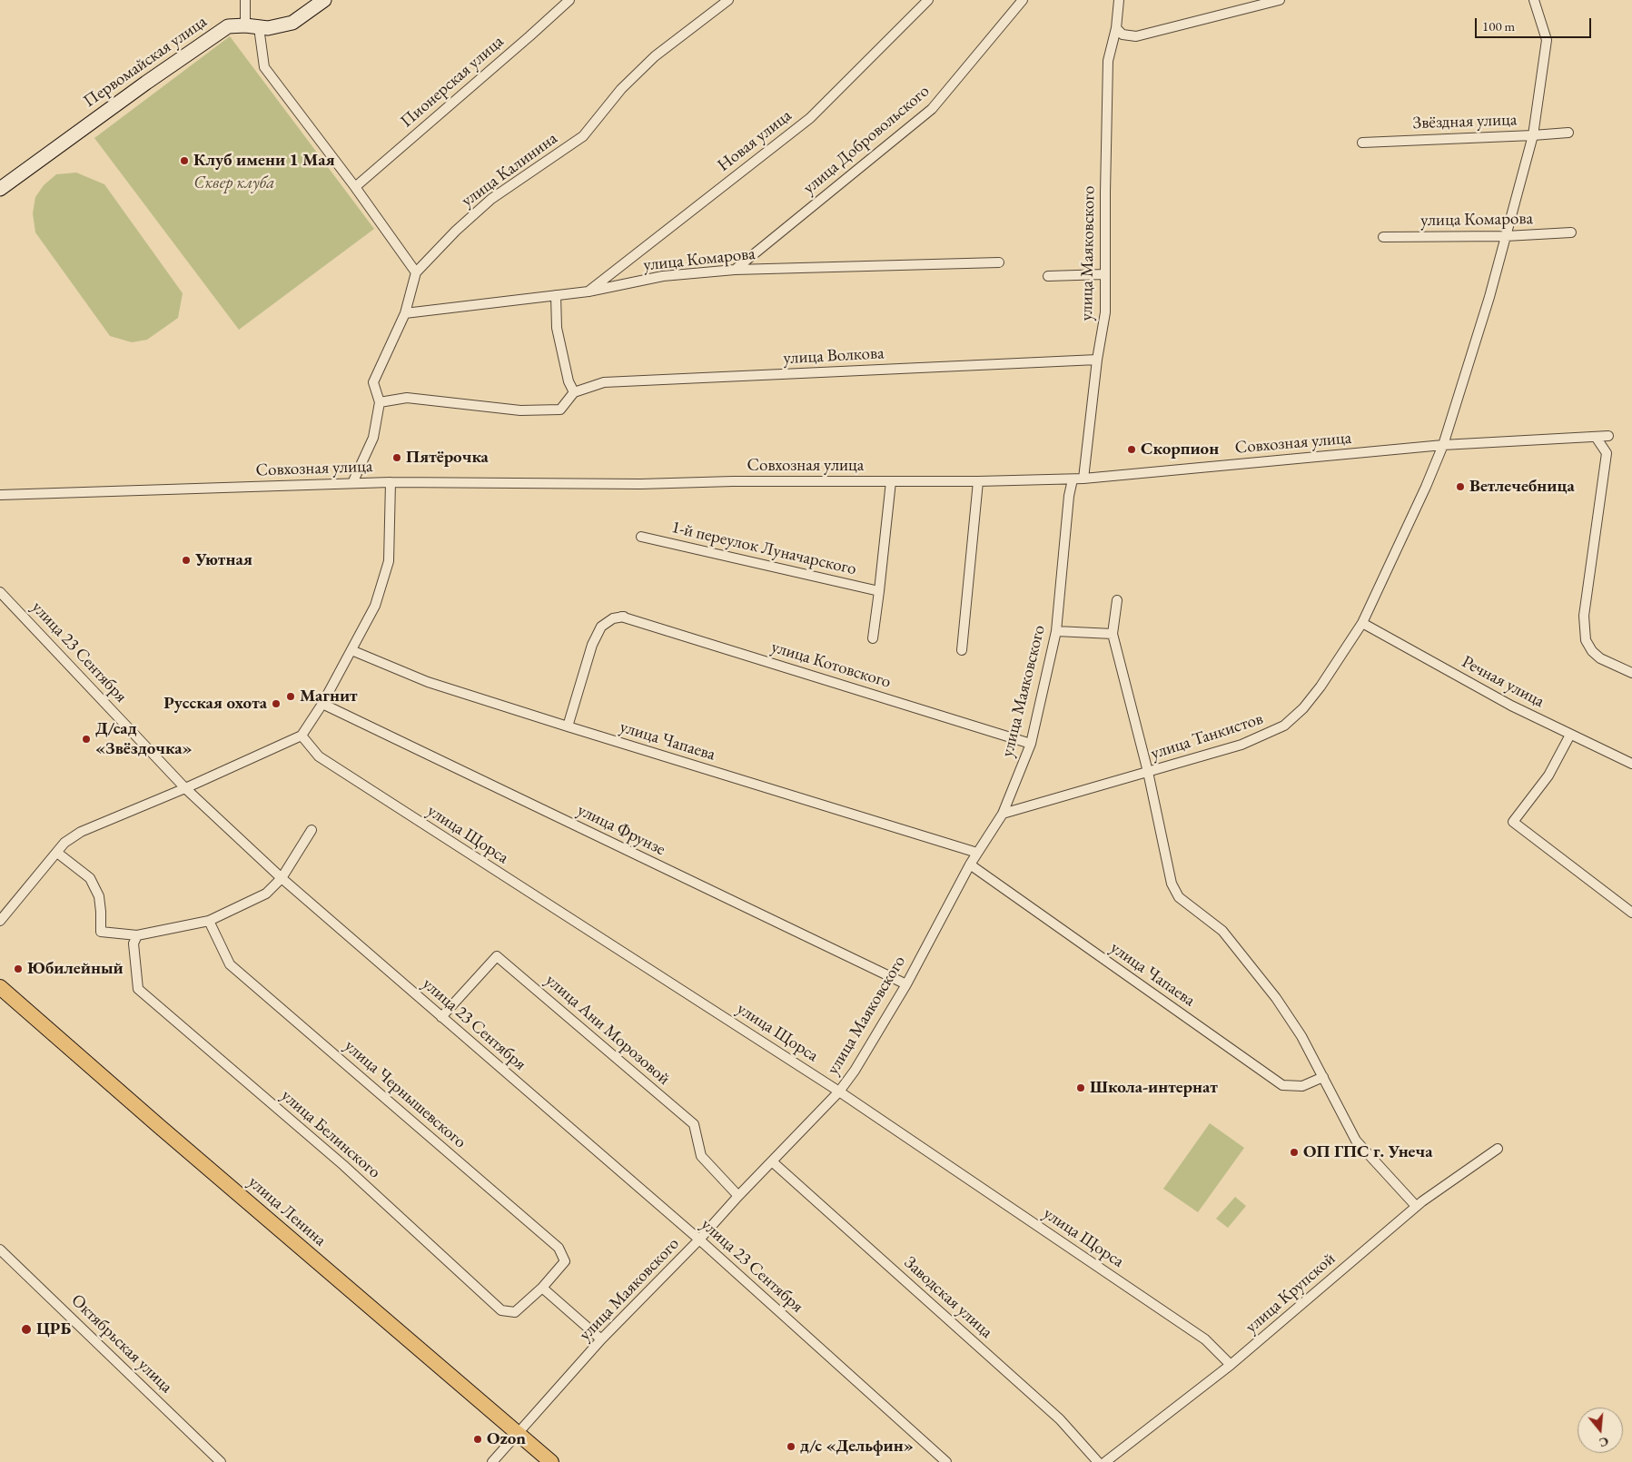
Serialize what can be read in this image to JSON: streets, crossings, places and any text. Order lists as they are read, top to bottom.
{
  "streets": {
    "main road": ["улица Ленина"],
    "street": [
      "Первомайская улица",
      "Пионерская улица",
      "Звёздная улица",
      "улица Добровольского",
      "Новая улица",
      "улица Калинина",
      "улица Комарова",
      "улица Маяковского",
      "улица Волкова",
      "Совхозная улица",
      "1-й переулок Луначарского",
      "улица 23 Сентября",
      "улица Котовского",
      "Речная улица",
      "улица Танкистов",
      "улица Чапаева",
      "улица Фрунзе",
      "улица Щорса",
      "улица Ани Морозовой",
      "улица Чернышевского",
      "улица Белинского",
      "улица Крупской",
      "Заводская улица",
      "Октябрьская улица"
    ]
  },
  "crossings": [
    ["Звёздная улица", "улица Танкистов"],
    ["улица Добровольского", "улица Комарова"],
    ["Новая улица", "улица Комарова"],
    ["улица Калинина", "улица Комарова"],
    ["улица Калинина", "Совхозная улица"],
    ["улица Комарова", "улица Танкистов"],
    ["улица Маяковского", "улица Волкова"],
    ["улица Маяковского", "Совхозная улица"],
    ["улица Маяковского", "улица 23 Сентября"],
    ["улица Маяковского", "улица Котовского"],
    ["улица Маяковского", "улица Чапаева"],
    ["улица Маяковского", "улица Фрунзе"],
    ["улица Маяковского", "улица Щорса"],
    ["улица Маяковского", "улица Ани Морозовой"],
    ["улица Маяковского", "улица Ленина"],
    ["улица Маяковского", "Заводская улица"],
    ["Совхозная улица", "1-й переулок Луначарского"],
    ["Совхозная улица", "улица Танкистов"],
    ["улица 23 Сентября", "улица Ани Морозовой"],
    ["улица Котовского", "улица Чапаева"],
    ["Речная улица", "улица Танкистов"],
    ["улица Танкистов", "улица Чапаева"],
    ["улица Танкистов", "улица Крупской"],
    ["улица Щорса", "улица Крупской"],
    ["улица Чернышевского", "улица Белинского"]
  ],
  "parks": ["Сквер клуба"],
  "places": [
    "Клуб имени 1 Мая",
    "Скорпион",
    "Пятёрочка",
    "Ветлечебница",
    "Уютная",
    "Магнит",
    "Русская охота",
    "Д/сад «Звёздочка»",
    "Юбилейный",
    "Школа-интернат",
    "ОП ГПС г. Унеча",
    "ЦРБ",
    "Ozon",
    "д/с «Дельфин»"
  ],
  "scale_bar": "100 m",
  "north": "bottom"
}
